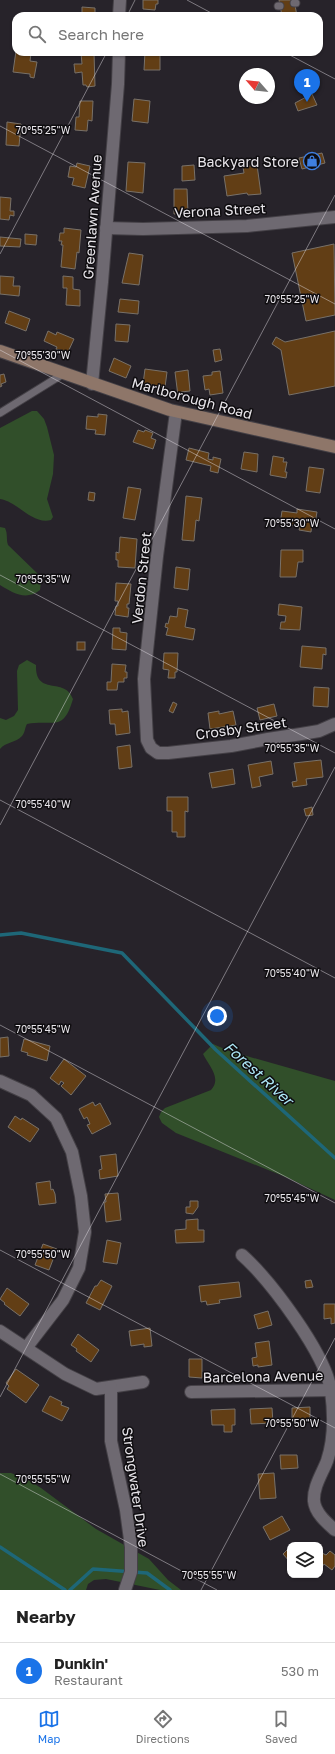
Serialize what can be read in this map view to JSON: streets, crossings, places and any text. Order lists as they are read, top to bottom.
{
  "streets": {
    "street": [
      "Verona Street",
      "Greenlawn Avenue",
      "Marlborough Road",
      "Verdon Street",
      "Crosby Street",
      "Barcelona Avenue",
      "Strongwater Drive"
    ]
  },
  "crossings": [
    ["Verona Street", "Greenlawn Avenue"],
    ["Greenlawn Avenue", "Marlborough Road"],
    ["Marlborough Road", "Verdon Street"],
    ["Verdon Street", "Crosby Street"]
  ],
  "water": ["Forest River"],
  "places": {
    "shop": ["Backyard Store"]
  },
  "north": "top left",
  "page": {
    "search": "Search here",
    "pins": "1",
    "heading": "Nearby",
    "list": [
      {
        "mark": "1",
        "name": "Dunkin'",
        "note": "Restaurant",
        "value": "530 m"
      }
    ],
    "nav": ["Map", "Directions", "Saved"]
  },
  "coordinates": [
    "70°55'25\"W",
    "70°55'30\"W",
    "70°55'35\"W",
    "70°55'40\"W",
    "70°55'45\"W",
    "70°55'50\"W",
    "70°55'55\"W"
  ]
}
